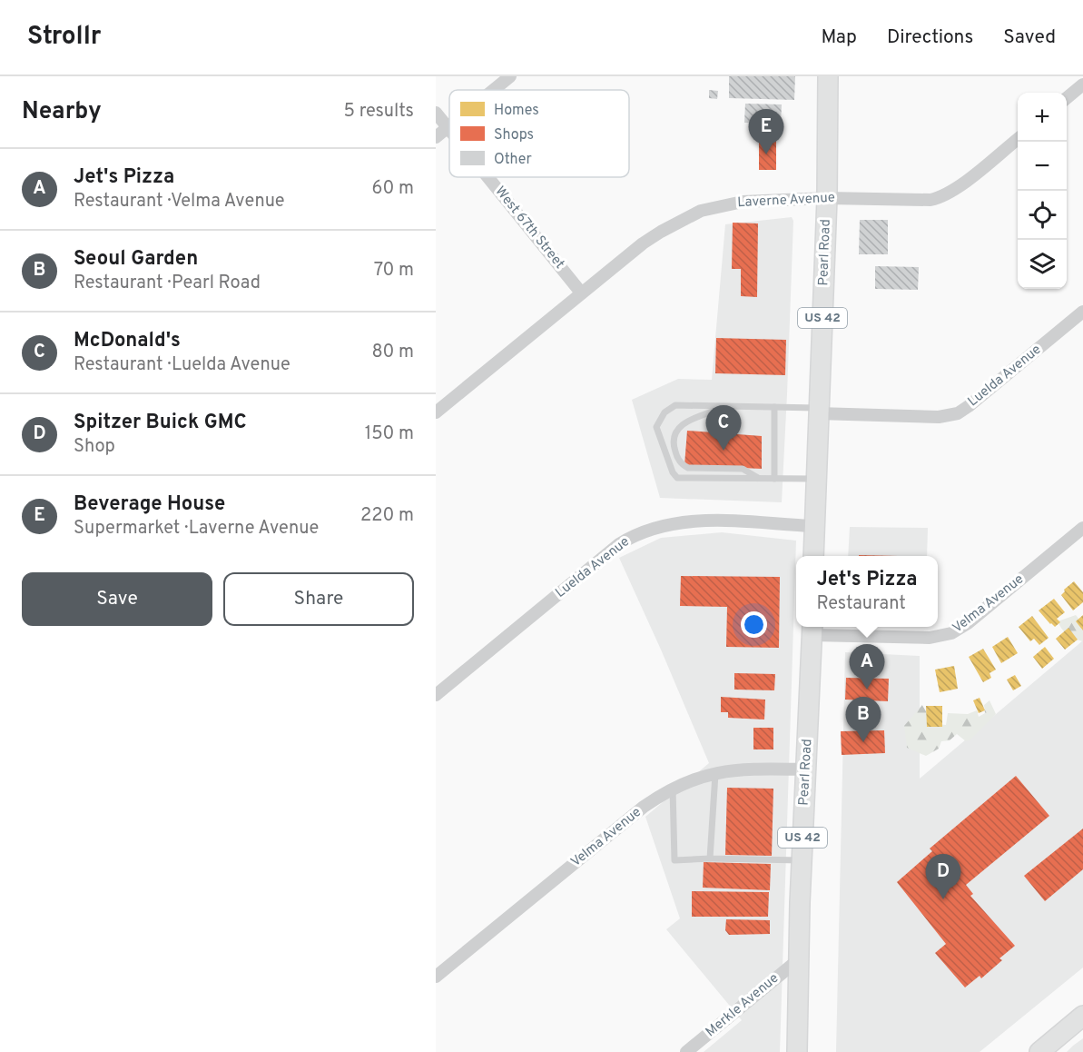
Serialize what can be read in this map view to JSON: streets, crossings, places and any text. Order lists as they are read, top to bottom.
{
  "streets": {
    "main road": ["Pearl Road", "US 42"],
    "street": [
      "Laverne Avenue",
      "West 67th Street",
      "Luelda Avenue",
      "Velma Avenue",
      "Merkle Avenue"
    ]
  },
  "crossings": [
    ["Laverne Avenue", "West 67th Street"],
    ["Laverne Avenue", "Pearl Road"],
    ["Pearl Road", "Luelda Avenue"],
    ["Pearl Road", "Velma Avenue"],
    ["Pearl Road", "Merkle Avenue"]
  ],
  "legend": ["Homes", "Shops", "Other"],
  "page": {
    "header": "Strollr",
    "nav": ["Map", "Directions", "Saved"],
    "heading": ["Nearby", "5 results"],
    "map_buttons": ["+", "−"],
    "pins": [
      "E",
      "C",
      "A",
      "B",
      "D"
    ],
    "list": [
      {
        "mark": "A",
        "name": "Jet's Pizza",
        "note": "Restaurant · Velma Avenue",
        "value": "60 m"
      },
      {
        "mark": "B",
        "name": "Seoul Garden",
        "note": "Restaurant · Pearl Road",
        "value": "70 m"
      },
      {
        "mark": "C",
        "name": "McDonald's",
        "note": "Restaurant · Luelda Avenue",
        "value": "80 m"
      },
      {
        "mark": "D",
        "name": "Spitzer Buick GMC",
        "note": "Shop",
        "value": "150 m"
      },
      {
        "mark": "E",
        "name": "Beverage House",
        "note": "Supermarket · Laverne Avenue",
        "value": "220 m"
      }
    ],
    "buttons": ["Save", "Share"],
    "popup": ["Jet's Pizza", "Restaurant"]
  }
}
